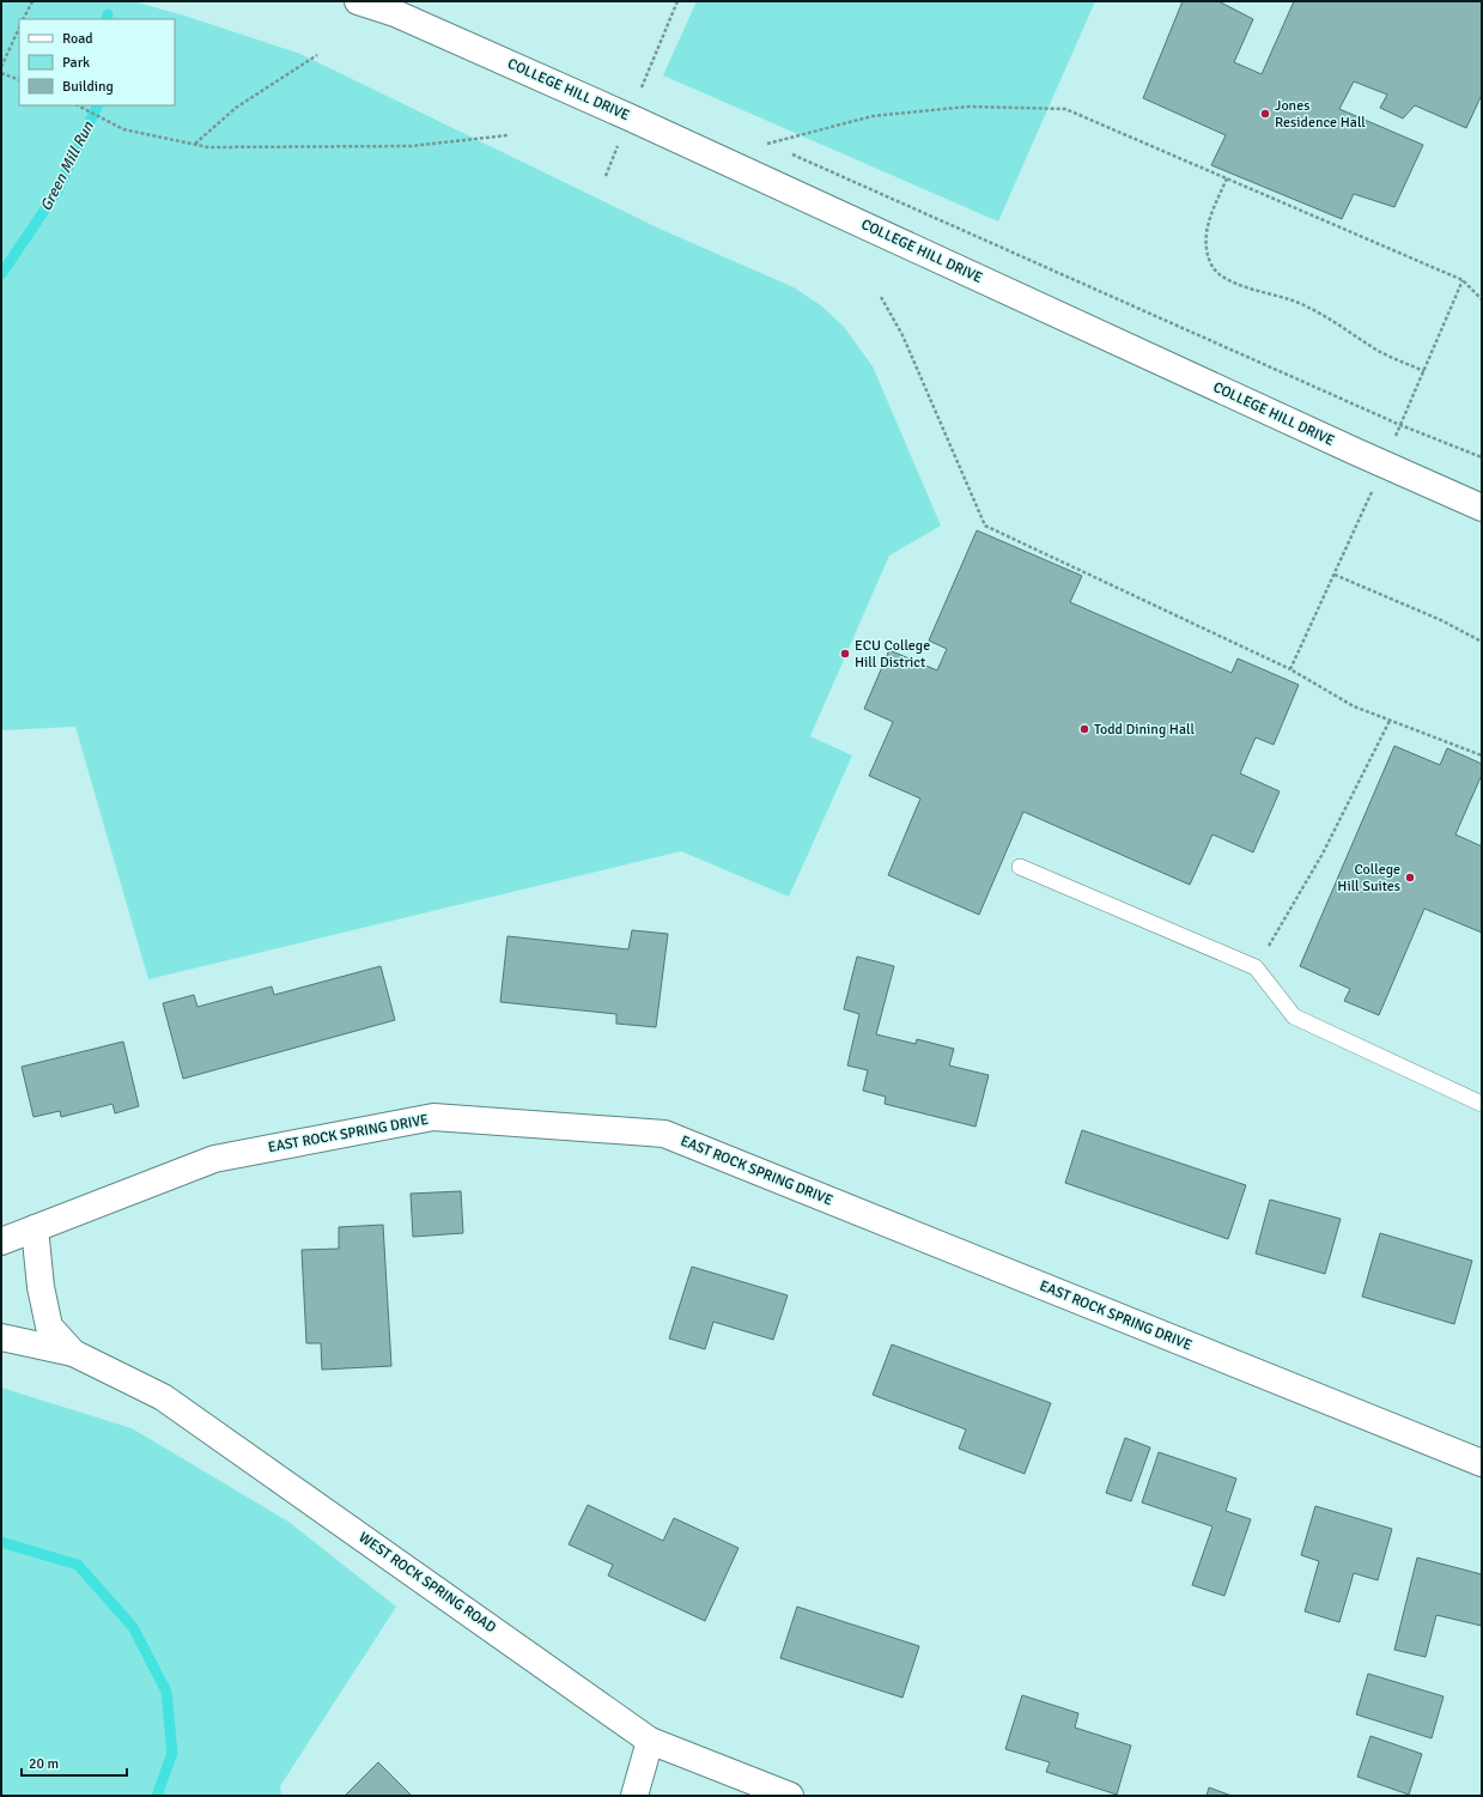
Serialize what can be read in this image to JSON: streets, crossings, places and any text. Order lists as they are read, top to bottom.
{
  "streets": {
    "street": ["COLLEGE HILL DRIVE", "EAST ROCK SPRING DRIVE", "WEST ROCK SPRING ROAD"]
  },
  "crossings": [
    ["EAST ROCK SPRING DRIVE", "WEST ROCK SPRING ROAD"]
  ],
  "water": ["Green Mill Run"],
  "places": [
    "Jones Residence Hall",
    "ECU College Hill District",
    "Todd Dining Hall",
    "College Hill Suites"
  ],
  "legend": ["Road", "Park", "Building"],
  "scale_bar": "20 m"
}
